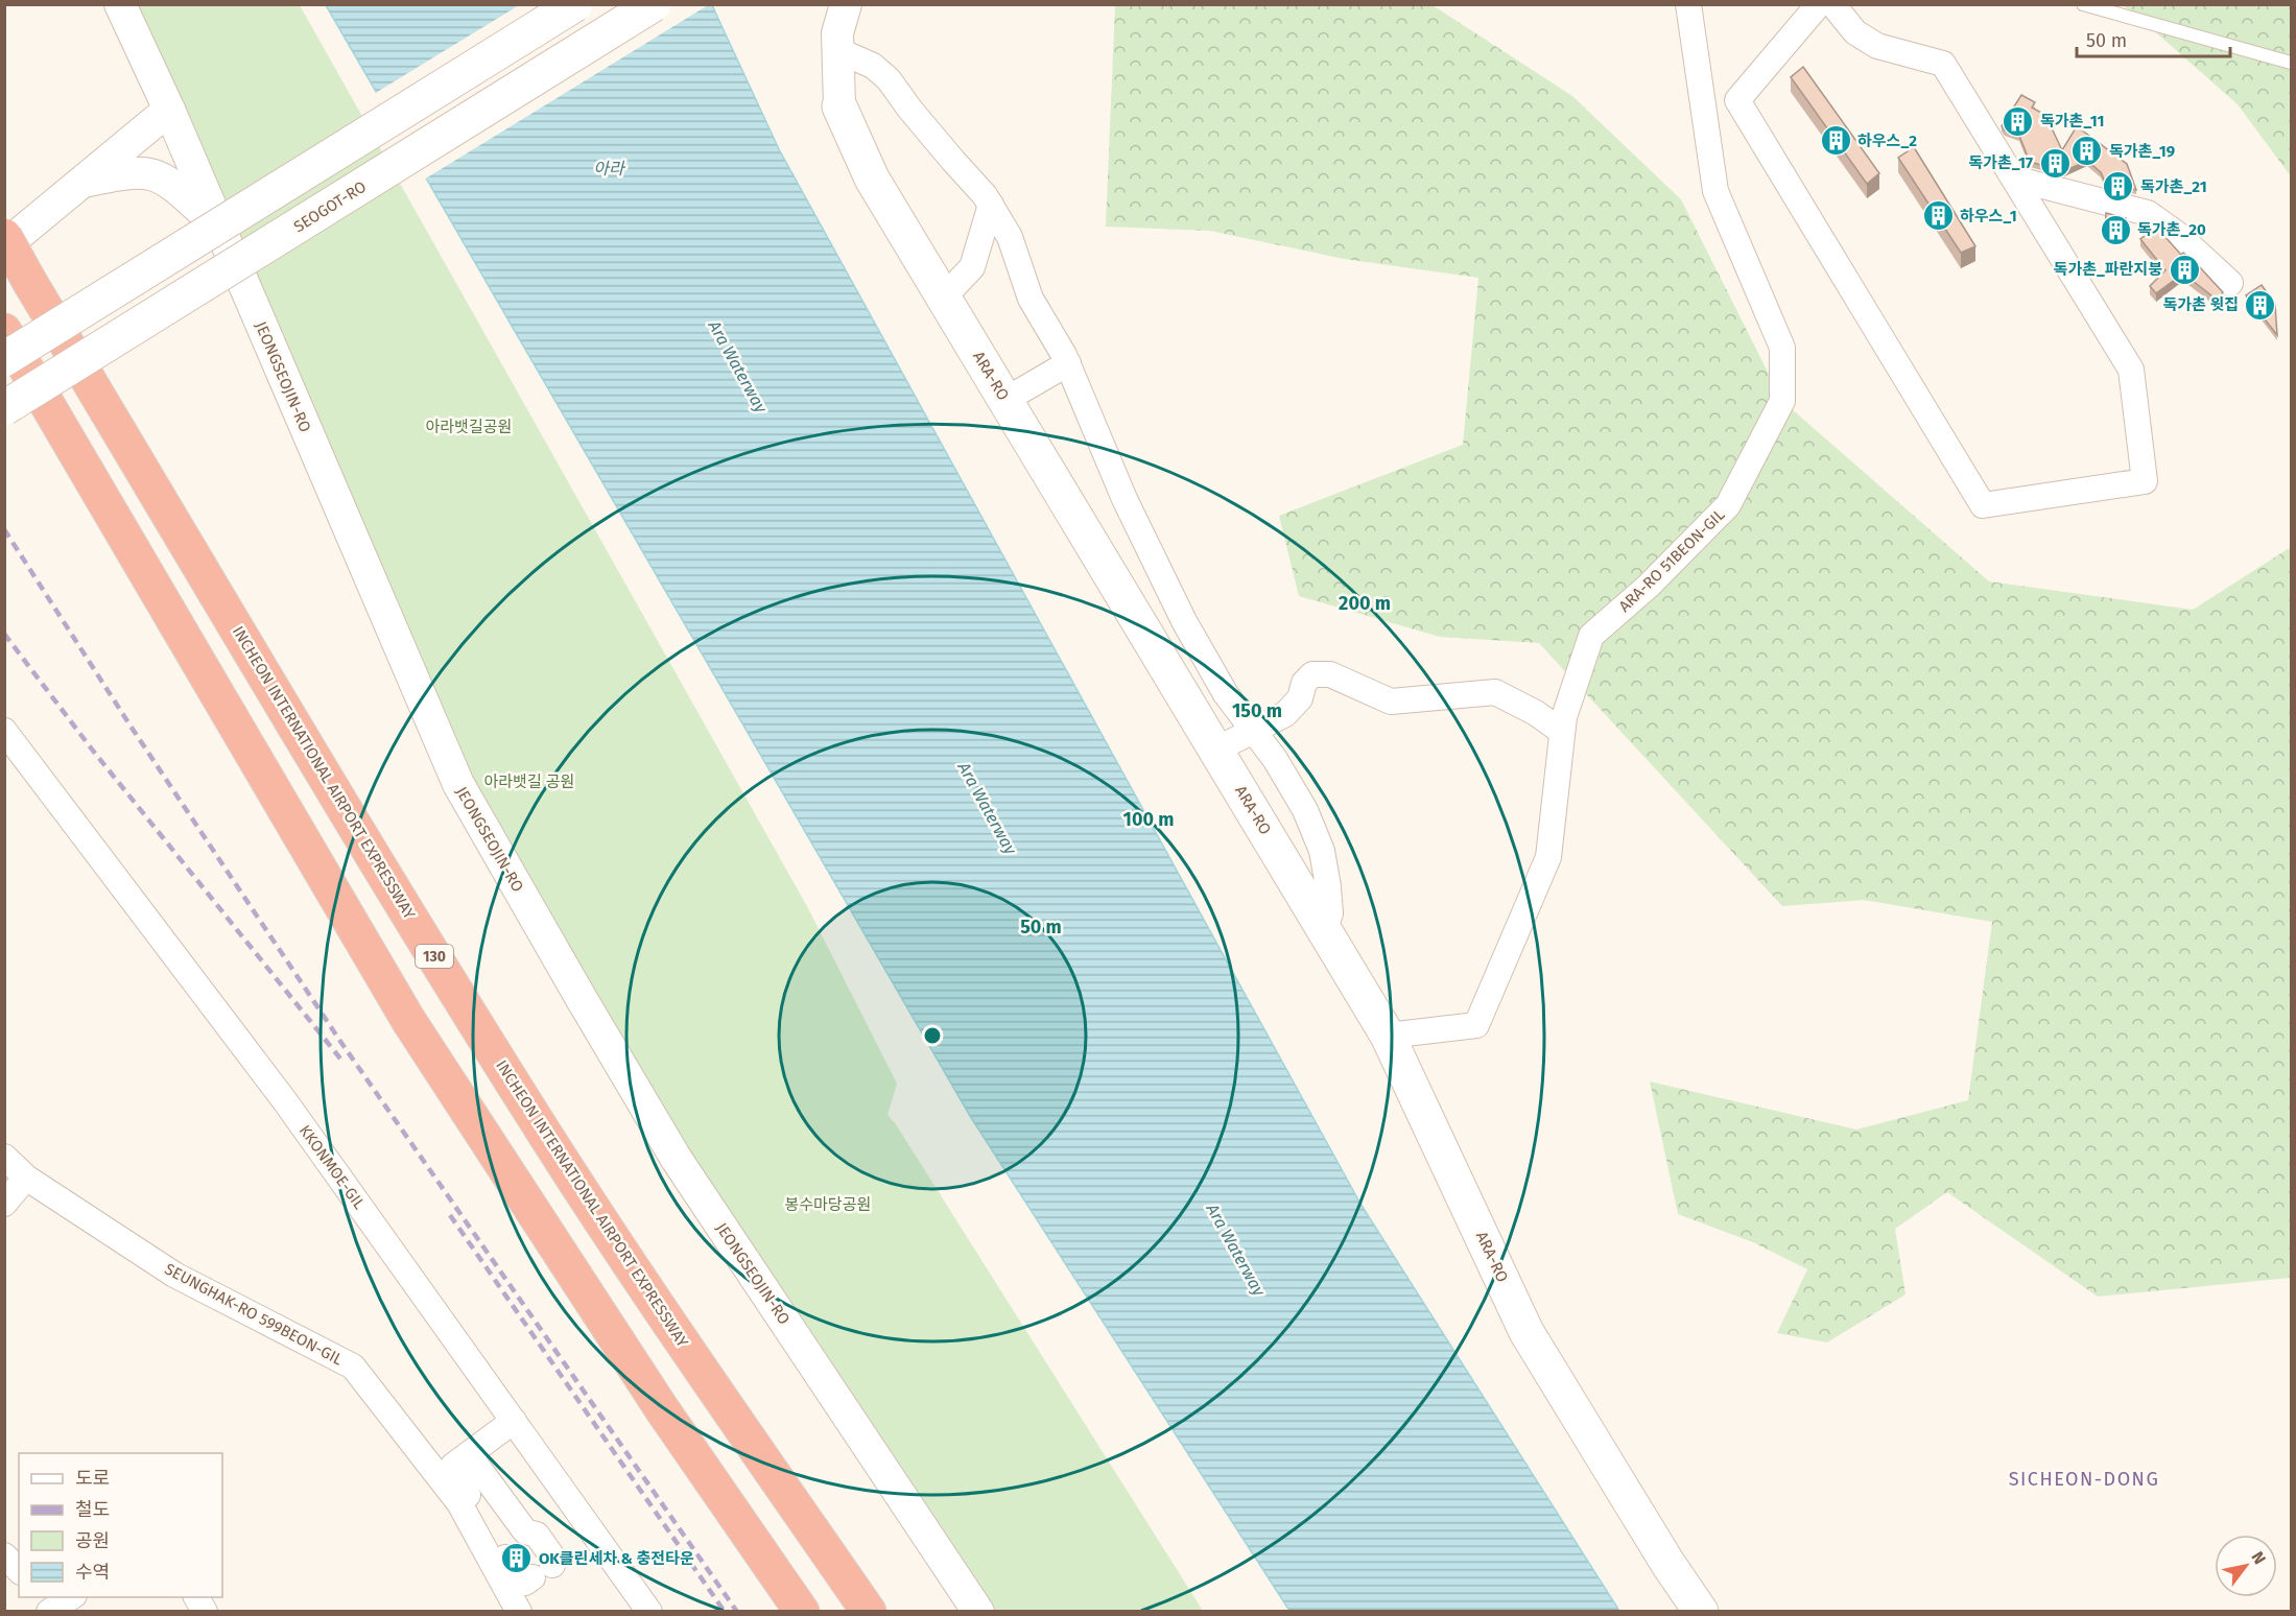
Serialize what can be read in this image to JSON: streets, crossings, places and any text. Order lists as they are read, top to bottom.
{
  "streets": {
    "highway": ["INCHEON INTERNATIONAL AIRPORT EXPRESSWAY", "130"],
    "main road": ["SEOGOT-RO", "ARA-RO"],
    "street": [
      "JEONGSEOJIN-RO",
      "ARA-RO 51BEON-GIL",
      "KKONMOE-GIL",
      "SEUNGHAK-RO 599BEON-GIL"
    ]
  },
  "crossings": [
    ["ARA-RO", "ARA-RO 51BEON-GIL"]
  ],
  "districts": ["SICHEON-DONG"],
  "water": ["아라", "Ara Waterway"],
  "parks": ["아라뱃길공원", "아라뱃길 공원", "봉수마당공원"],
  "places": {
    "building": [
      "독가촌_11",
      "하우스_2",
      "독가촌_19",
      "독가촌_17",
      "독가촌_21",
      "하우스_1",
      "독가촌_20",
      "독가촌_파란지붕",
      "독가촌 윗집",
      "OK클린세차 & 충전타운"
    ]
  },
  "legend": [
    "도로",
    "철도",
    "공원",
    "수역"
  ],
  "scale_bar": "50 m",
  "north": "top right",
  "rings": [
    "200 m",
    "150 m",
    "100 m",
    "50 m"
  ]
}
